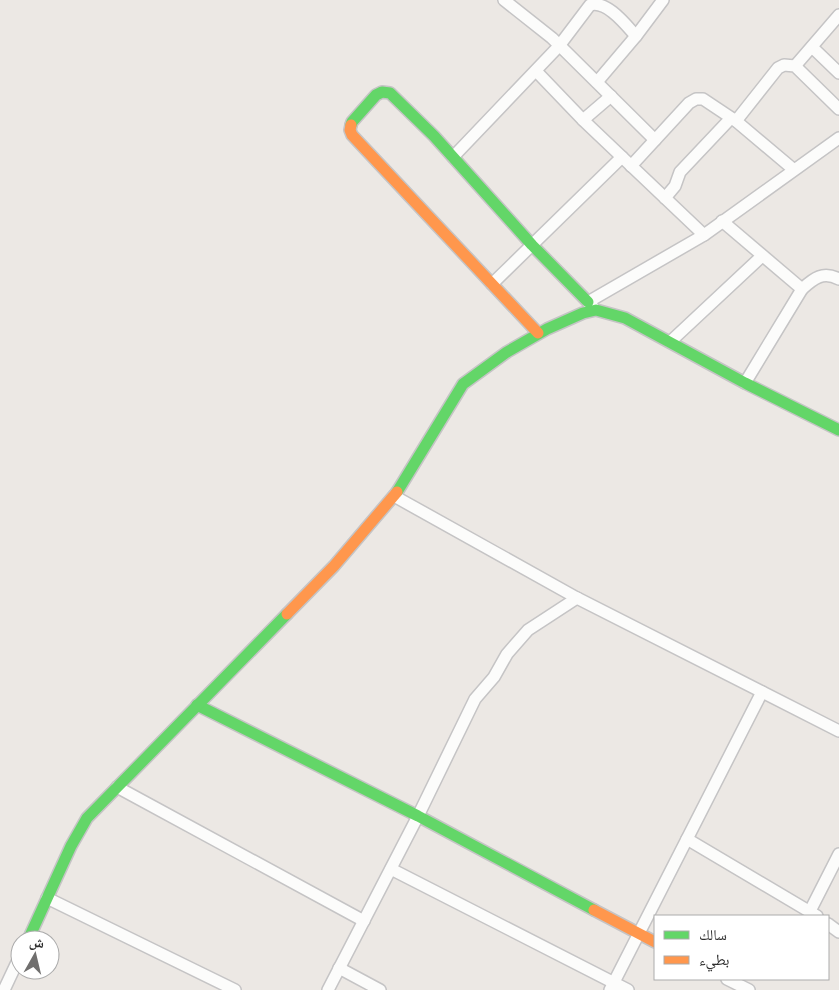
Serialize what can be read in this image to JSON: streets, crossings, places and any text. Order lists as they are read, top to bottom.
{
  "legend": ["سالك", "بطيء"],
  "north": "top"
}
